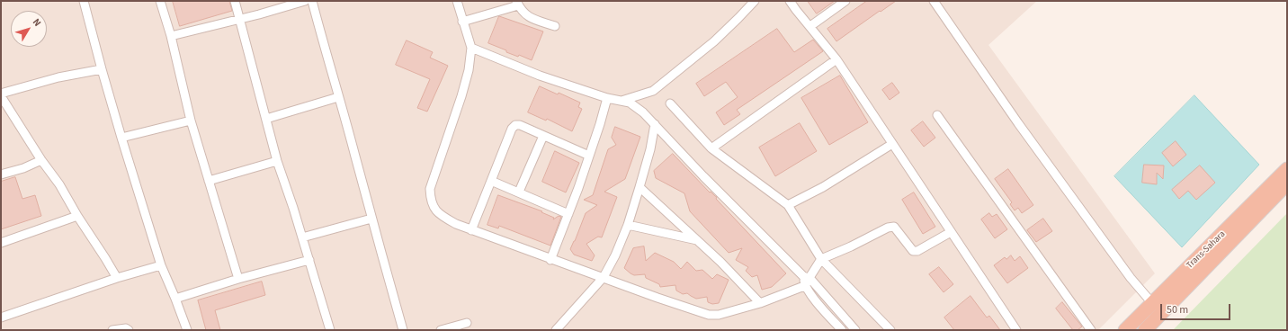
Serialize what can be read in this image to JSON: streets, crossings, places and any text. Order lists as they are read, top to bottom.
{
  "streets": {
    "highway": ["Trans-Sahara"]
  },
  "scale_bar": "50 m",
  "north": "top right"
}
